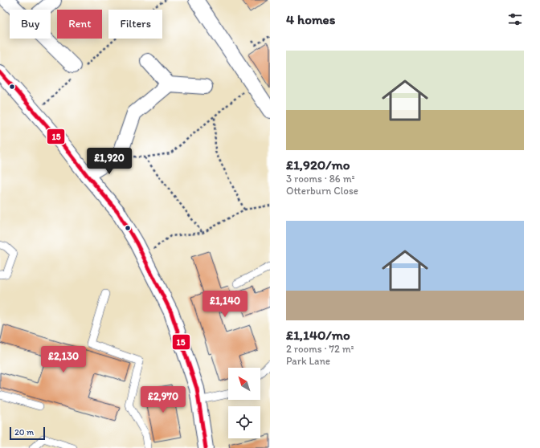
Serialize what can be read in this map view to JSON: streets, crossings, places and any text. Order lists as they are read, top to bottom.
{
  "lines": ["transit line 15"],
  "scale_bar": "20 m",
  "north": "top left",
  "page": {
    "heading": "4 homes",
    "chip": ["Buy", "Rent", "Filters"],
    "list": [
      {
        "name": "£1,920/mo",
        "note": "3 rooms · 86 m² · Otterburn Close"
      },
      {
        "name": "£1,140/mo",
        "note": "2 rooms · 72 m² · Park Lane"
      }
    ],
    "price": [
      "£1,920",
      "£1,140",
      "£2,130",
      "£2,970"
    ],
    "scale": "20 m"
  }
}
